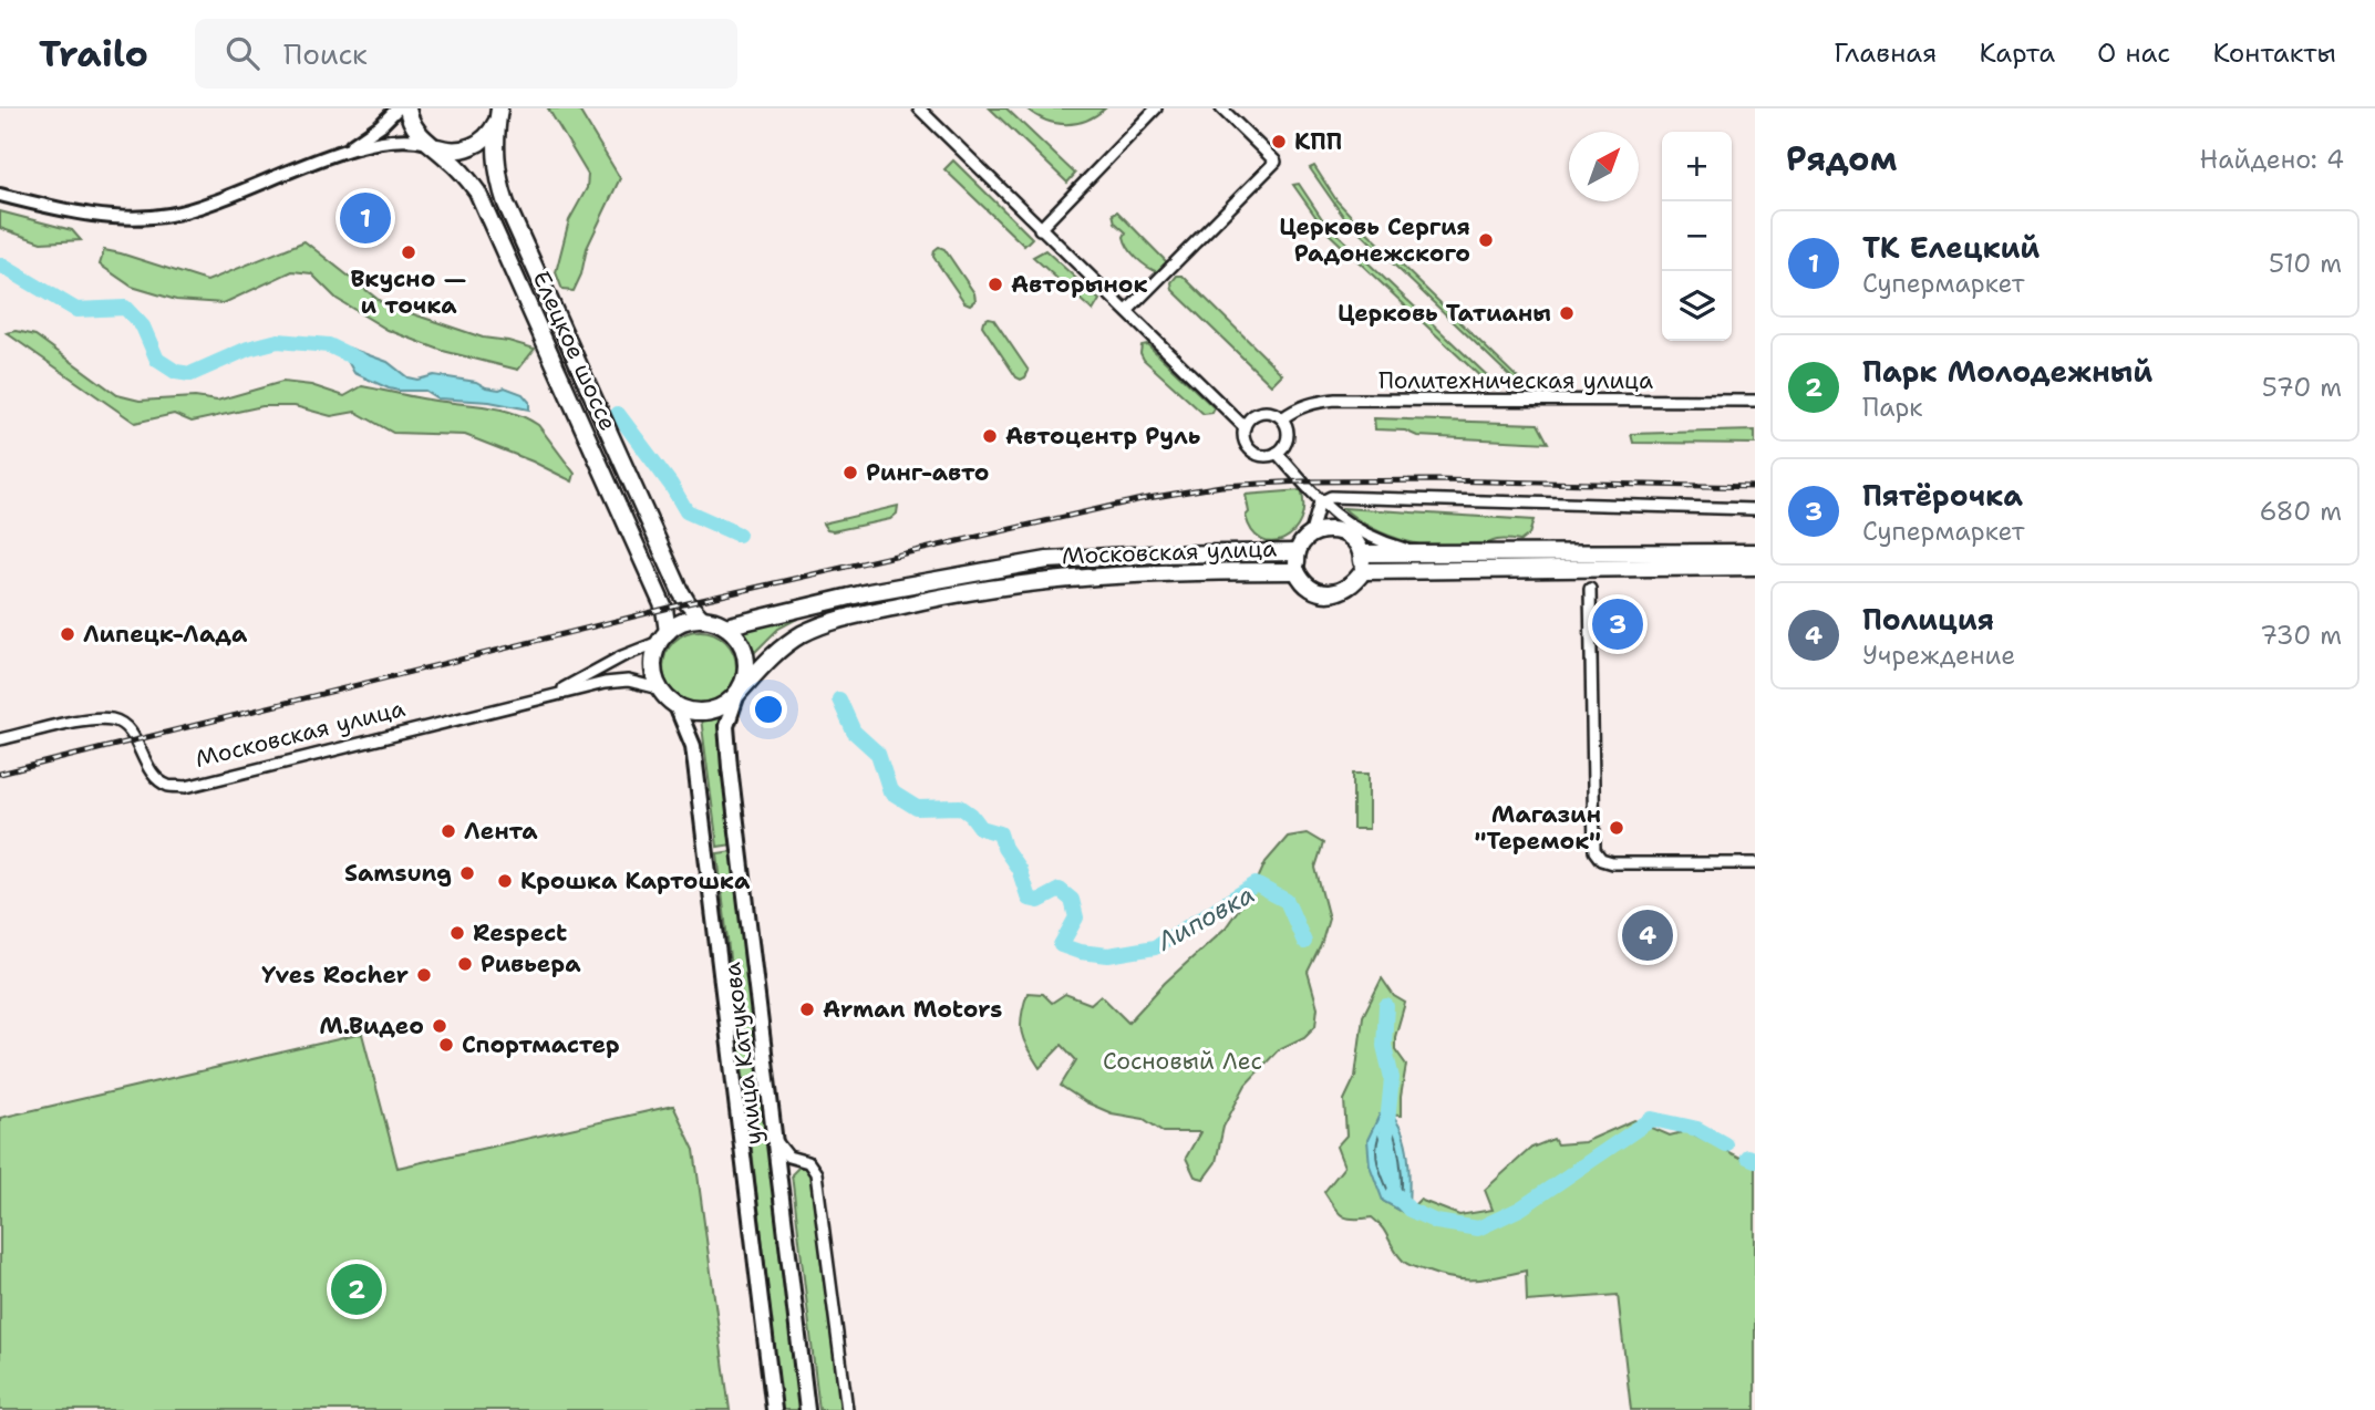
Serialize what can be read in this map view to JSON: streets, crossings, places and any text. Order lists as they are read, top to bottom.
{
  "streets": {
    "main road": ["Елецкое шоссе", "Московская улица", "улица Катукова"],
    "street": ["Политехническая улица"]
  },
  "crossings": [
    ["Елецкое шоссе", "Московская улица"],
    ["Елецкое шоссе", "улица Катукова"],
    ["Московская улица", "улица Катукова"]
  ],
  "water": ["Липовка"],
  "parks": ["Сосновый Лес"],
  "places": [
    "КПП",
    "Церковь Сергия Радонежского",
    "Вкусно — и точка",
    "Авторынок",
    "Церковь Татианы",
    "Автоцентр Руль",
    "Ринг-авто",
    "Липецк-Лада",
    "Магазин \"Теремок\"",
    "Лента",
    "Samsung",
    "Крошка Картошка",
    "Respect",
    "Ривьера",
    "Yves Rocher",
    "Arman Motors",
    "М.Видео",
    "Спортмастер"
  ],
  "north": "top right",
  "page": {
    "header": "Trailo",
    "search": "Поиск",
    "nav": [
      "Главная",
      "Карта",
      "О нас",
      "Контакты"
    ],
    "heading": ["Рядом", "Найдено: 4"],
    "map_buttons": ["+", "−"],
    "pins": [
      "1",
      "3",
      "4",
      "2"
    ],
    "list": [
      {
        "mark": "1",
        "name": "ТК Елецкий",
        "note": "Супермаркет",
        "value": "510 m"
      },
      {
        "mark": "2",
        "name": "Парк Молодежный",
        "note": "Парк",
        "value": "570 m"
      },
      {
        "mark": "3",
        "name": "Пятёрочка",
        "note": "Супермаркет",
        "value": "680 m"
      },
      {
        "mark": "4",
        "name": "Полиция",
        "note": "Учреждение",
        "value": "730 m"
      }
    ]
  }
}
